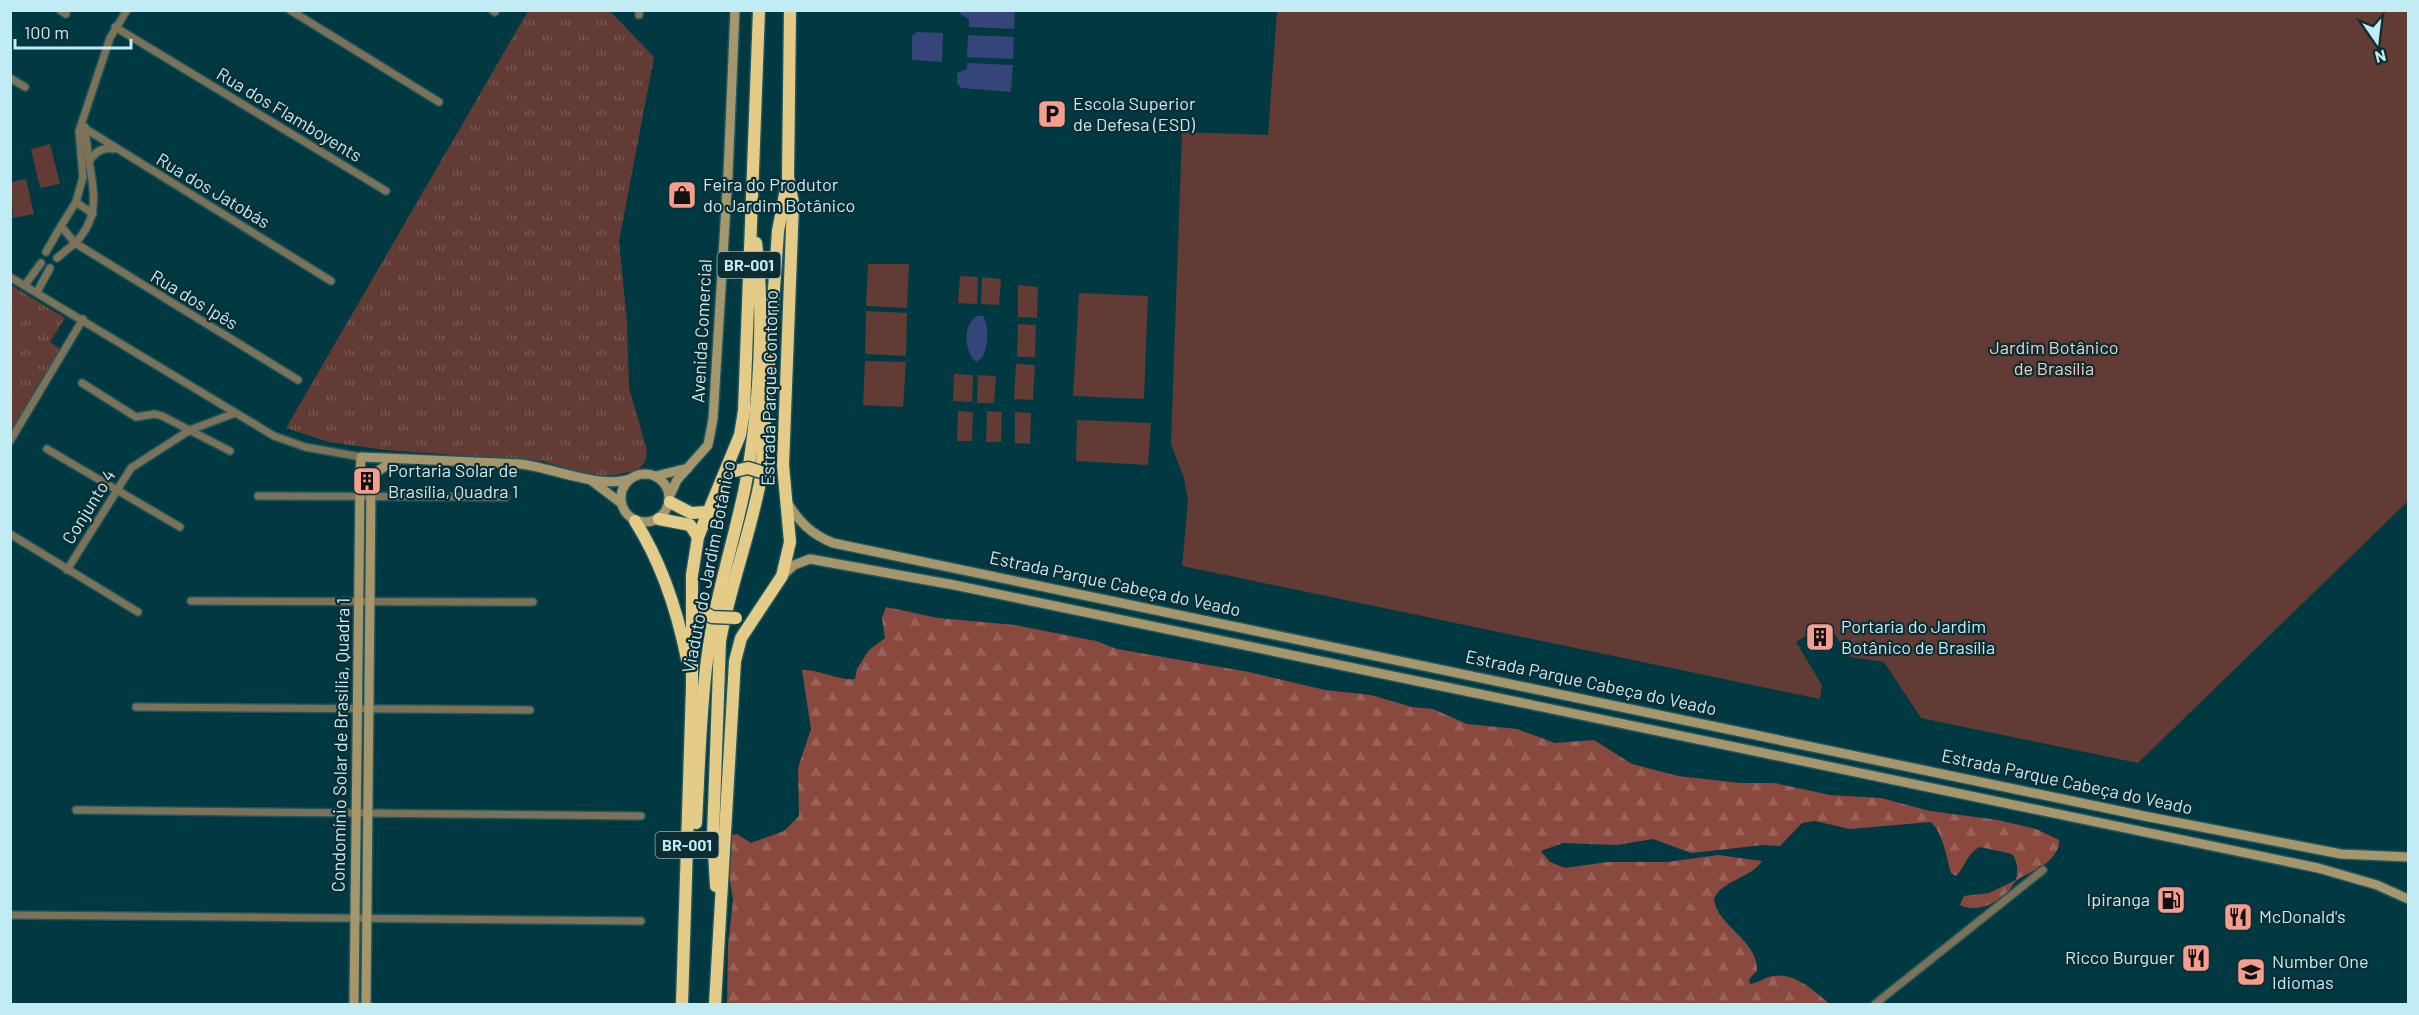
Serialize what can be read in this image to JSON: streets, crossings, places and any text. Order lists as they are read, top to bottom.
{
  "streets": {
    "highway": ["BR-001", "Estrada Parque Contorno", "Viaduto do Jardim Botânico"],
    "main road": ["Avenida Comercial", "Estrada Parque Cabeça do Veado", "Condomínio Solar de Brasilia, Quadra 1"],
    "street": [
      "Rua dos Flamboyents",
      "Rua dos Jatobás",
      "Rua dos Ipês",
      "Conjunto 4"
    ]
  },
  "crossings": [
    ["Estrada Parque Contorno", "Viaduto do Jardim Botânico"],
    ["Estrada Parque Contorno", "Estrada Parque Cabeça do Veado"]
  ],
  "parks": ["Jardim Botânico de Brasília"],
  "places": {
    "parking": ["Escola Superior de Defesa (ESD)"],
    "shop": ["Feira do Produtor do Jardim Botânico"],
    "building": ["Portaria Solar de Brasília, Quadra 1", "Portaria do Jardim Botânico de Brasília"],
    "fuel station": ["Ipiranga"],
    "restaurant": ["McDonald's", "Ricco Burguer"],
    "school or university": ["Number One Idiomas"]
  },
  "scale_bar": "100 m",
  "north": "bottom"
}
